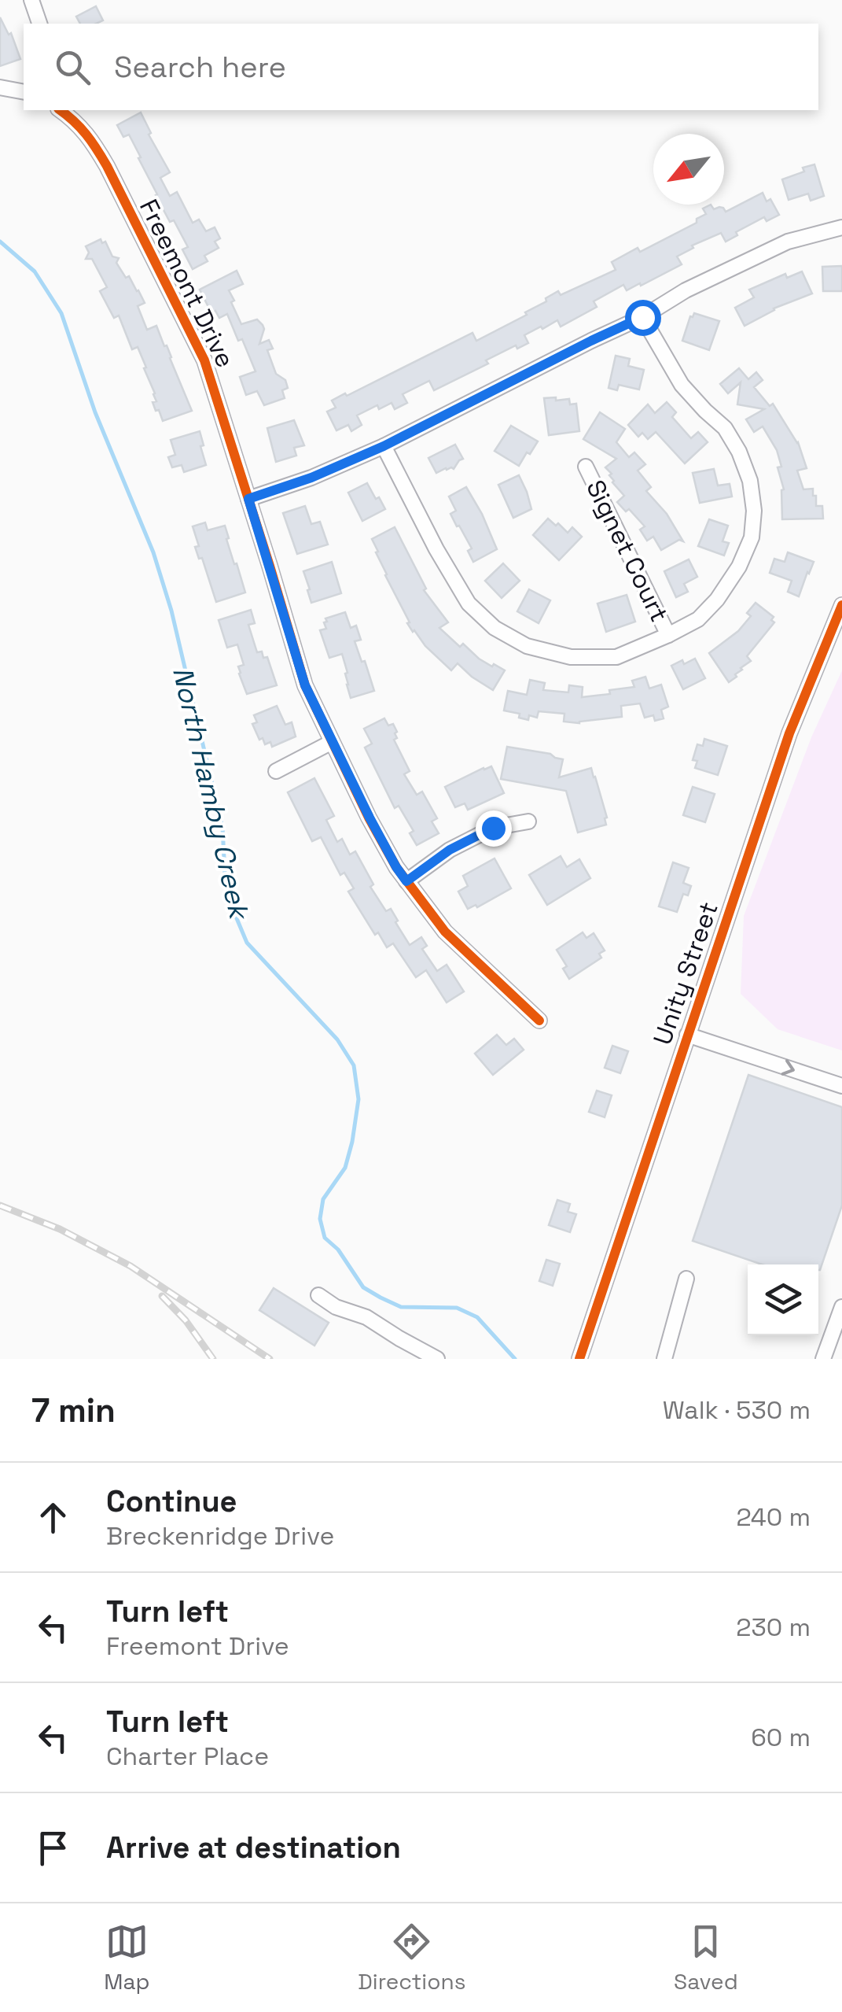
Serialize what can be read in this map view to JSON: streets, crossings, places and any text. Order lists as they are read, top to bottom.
{
  "streets": {
    "street": ["Freemont Drive", "Signet Court", "Unity Street"]
  },
  "water": ["North Hamby Creek"],
  "north": "bottom left",
  "page": {
    "search": "Search here",
    "heading": ["7 min", "Walk · 530 m"],
    "list": [
      ["Continue", "Breckenridge Drive", "240 m"],
      ["Turn left", "Freemont Drive", "230 m"],
      ["Turn left", "Charter Place", "60 m"],
      "Arrive at destination"
    ],
    "nav": ["Map", "Directions", "Saved"]
  }
}
